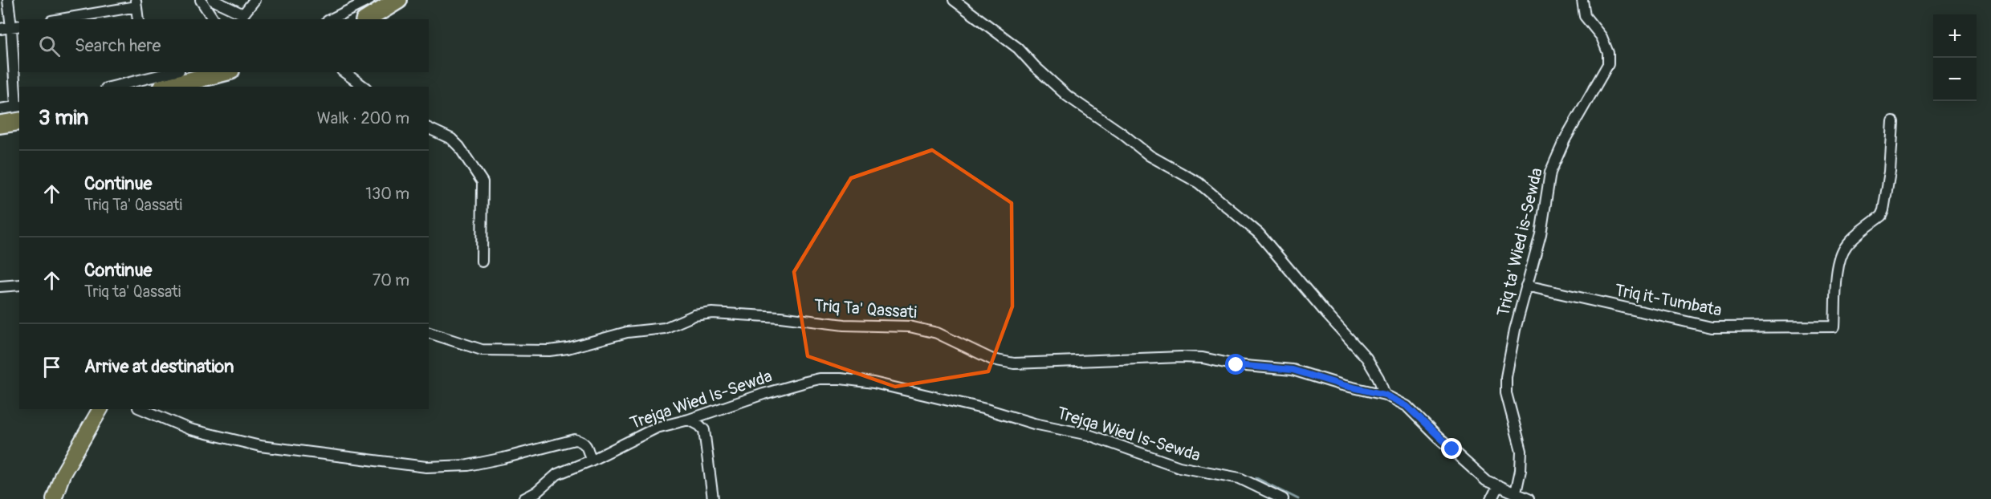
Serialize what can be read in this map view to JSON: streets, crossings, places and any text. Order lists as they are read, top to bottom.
{
  "streets": {
    "street": [
      "Triq ta' Wied is-Sewda",
      "Triq it-Tumbata",
      "Triq Ta' Qassati",
      "Trejqa Wied Is-Sewda"
    ]
  },
  "crossings": [
    ["Triq ta' Wied is-Sewda", "Triq it-Tumbata"]
  ],
  "page": {
    "map_buttons": ["+", "−"],
    "search": "Search here",
    "heading": ["3 min", "Walk · 200 m"],
    "list": [
      ["Continue", "Triq Ta' Qassati", "130 m"],
      ["Continue", "Triq ta' Qassati", "70 m"],
      "Arrive at destination"
    ]
  }
}
